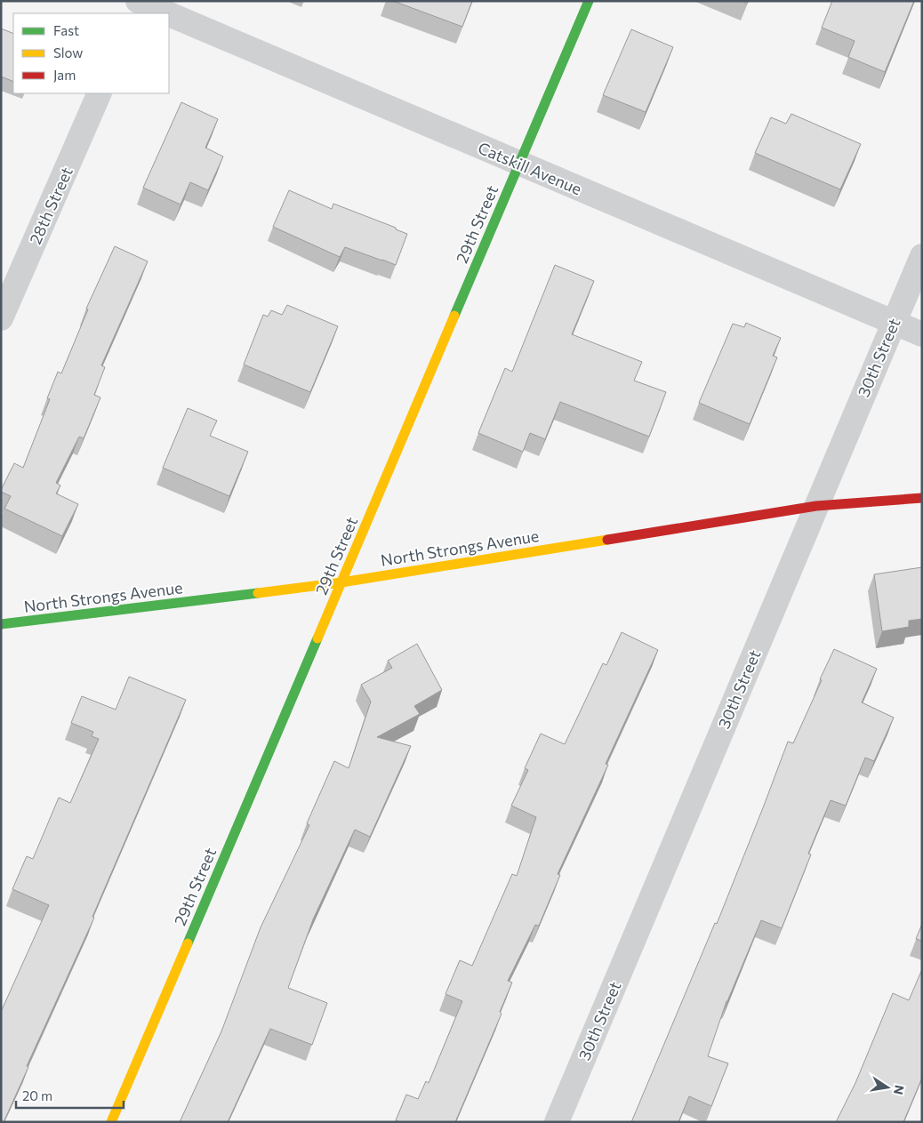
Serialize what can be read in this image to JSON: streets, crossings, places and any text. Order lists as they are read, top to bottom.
{
  "streets": {
    "street": [
      "Catskill Avenue",
      "28th Street",
      "29th Street",
      "30th Street",
      "North Strongs Avenue"
    ]
  },
  "crossings": [
    ["Catskill Avenue", "29th Street"],
    ["Catskill Avenue", "30th Street"],
    ["29th Street", "North Strongs Avenue"],
    ["30th Street", "North Strongs Avenue"]
  ],
  "legend": ["Fast", "Slow", "Jam"],
  "scale_bar": "20 m",
  "north": "right"
}
